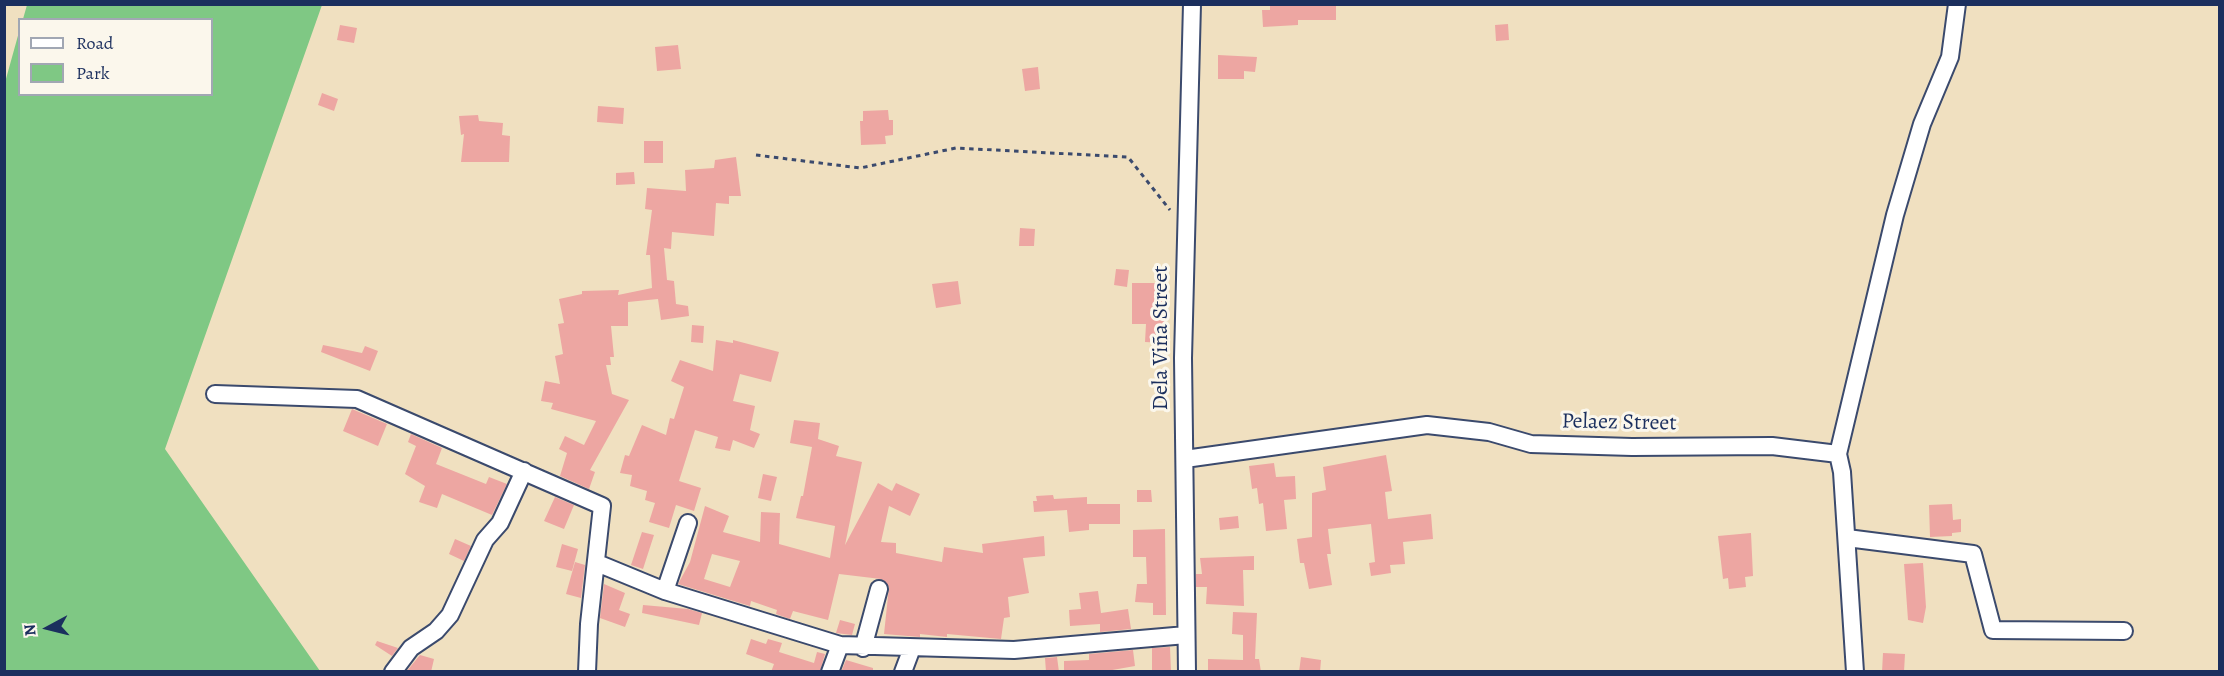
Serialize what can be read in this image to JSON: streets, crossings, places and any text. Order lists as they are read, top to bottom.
{
  "streets": {
    "street": ["Dela Viña Street", "Pelaez Street"]
  },
  "crossings": [
    ["Dela Viña Street", "Pelaez Street"]
  ],
  "legend": ["Road", "Park"],
  "north": "left"
}
